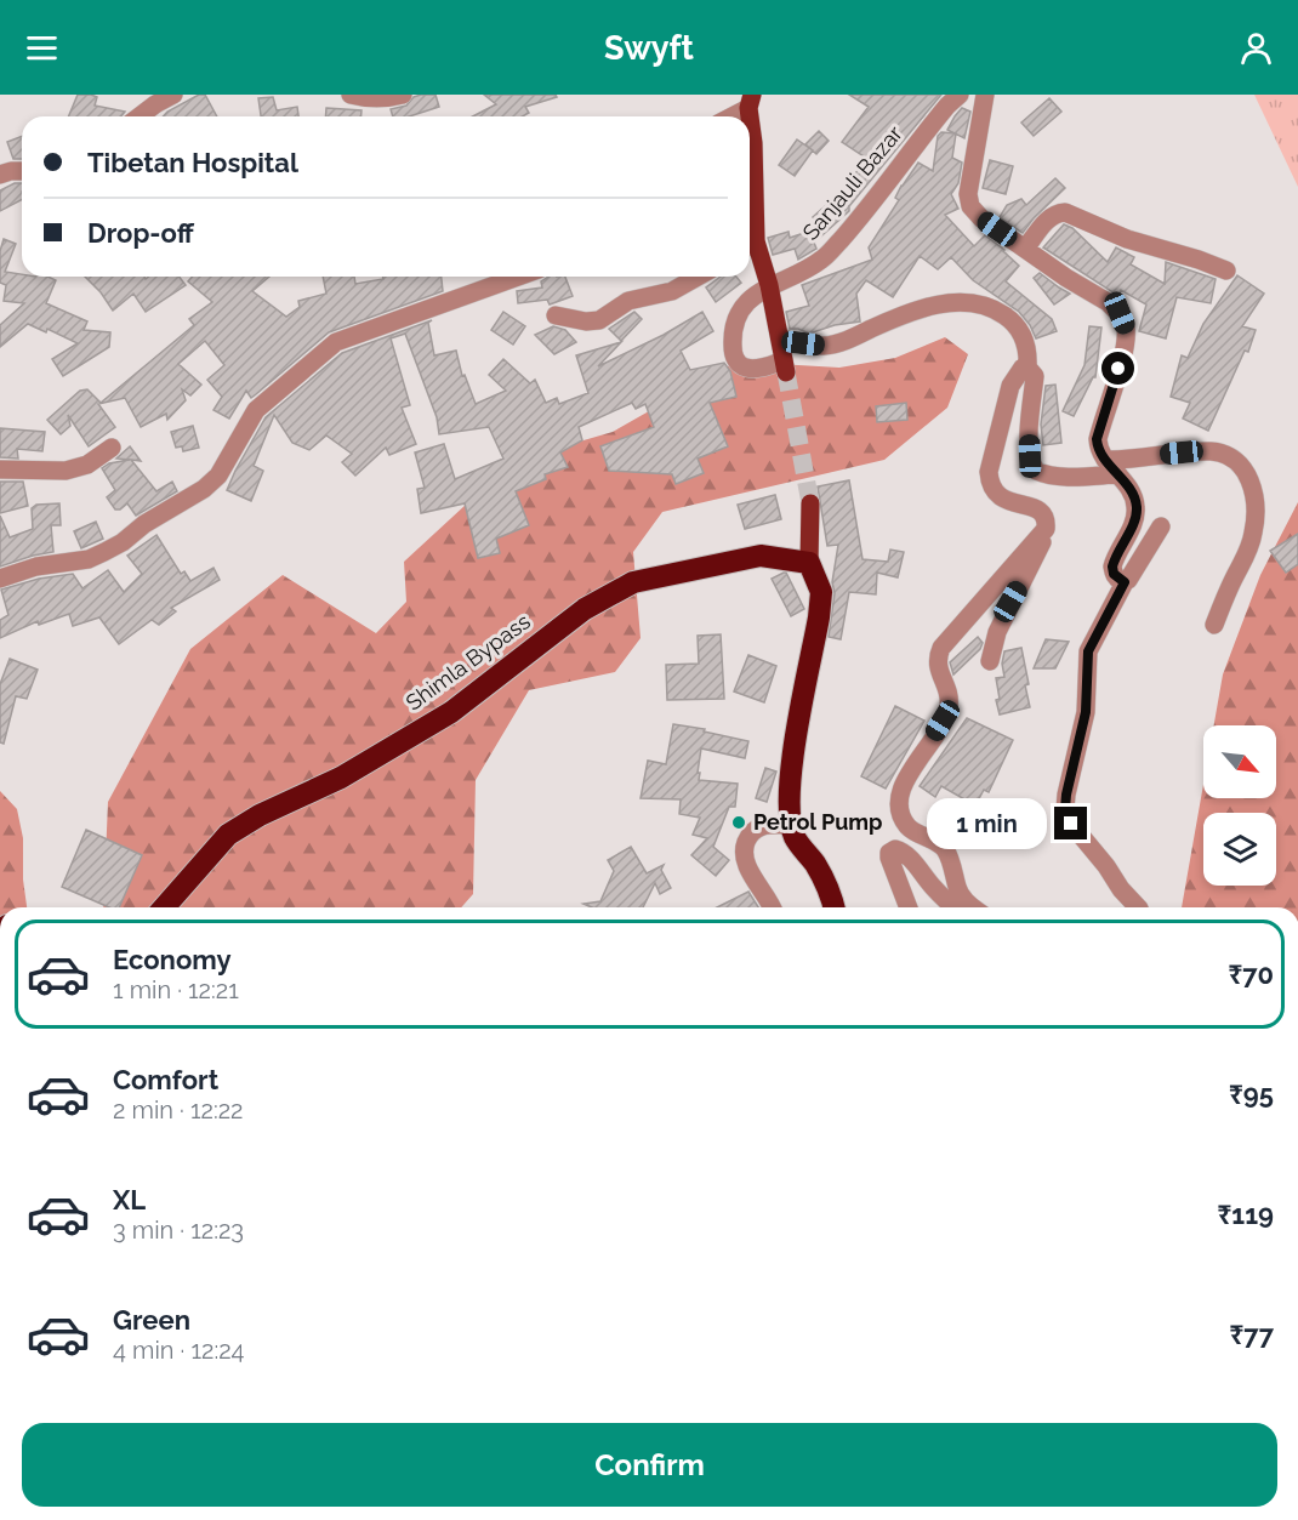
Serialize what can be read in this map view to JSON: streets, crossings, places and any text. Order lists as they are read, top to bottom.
{
  "streets": {
    "highway": ["Shimla Bypass"],
    "street": ["Sanjauli Bazar"]
  },
  "places": ["Petrol Pump"],
  "north": "bottom right",
  "page": {
    "header": "Swyft",
    "banner": ["Tibetan Hospital", "Drop-off"],
    "bubble": "1 min",
    "list": [
      {
        "name": "Economy",
        "note": "1 min · 12:21",
        "value": "₹70"
      },
      {
        "name": "Comfort",
        "note": "2 min · 12:22",
        "value": "₹95"
      },
      {
        "name": "XL",
        "note": "3 min · 12:23",
        "value": "₹119"
      },
      {
        "name": "Green",
        "note": "4 min · 12:24",
        "value": "₹77"
      }
    ],
    "buttons": "Confirm"
  }
}
